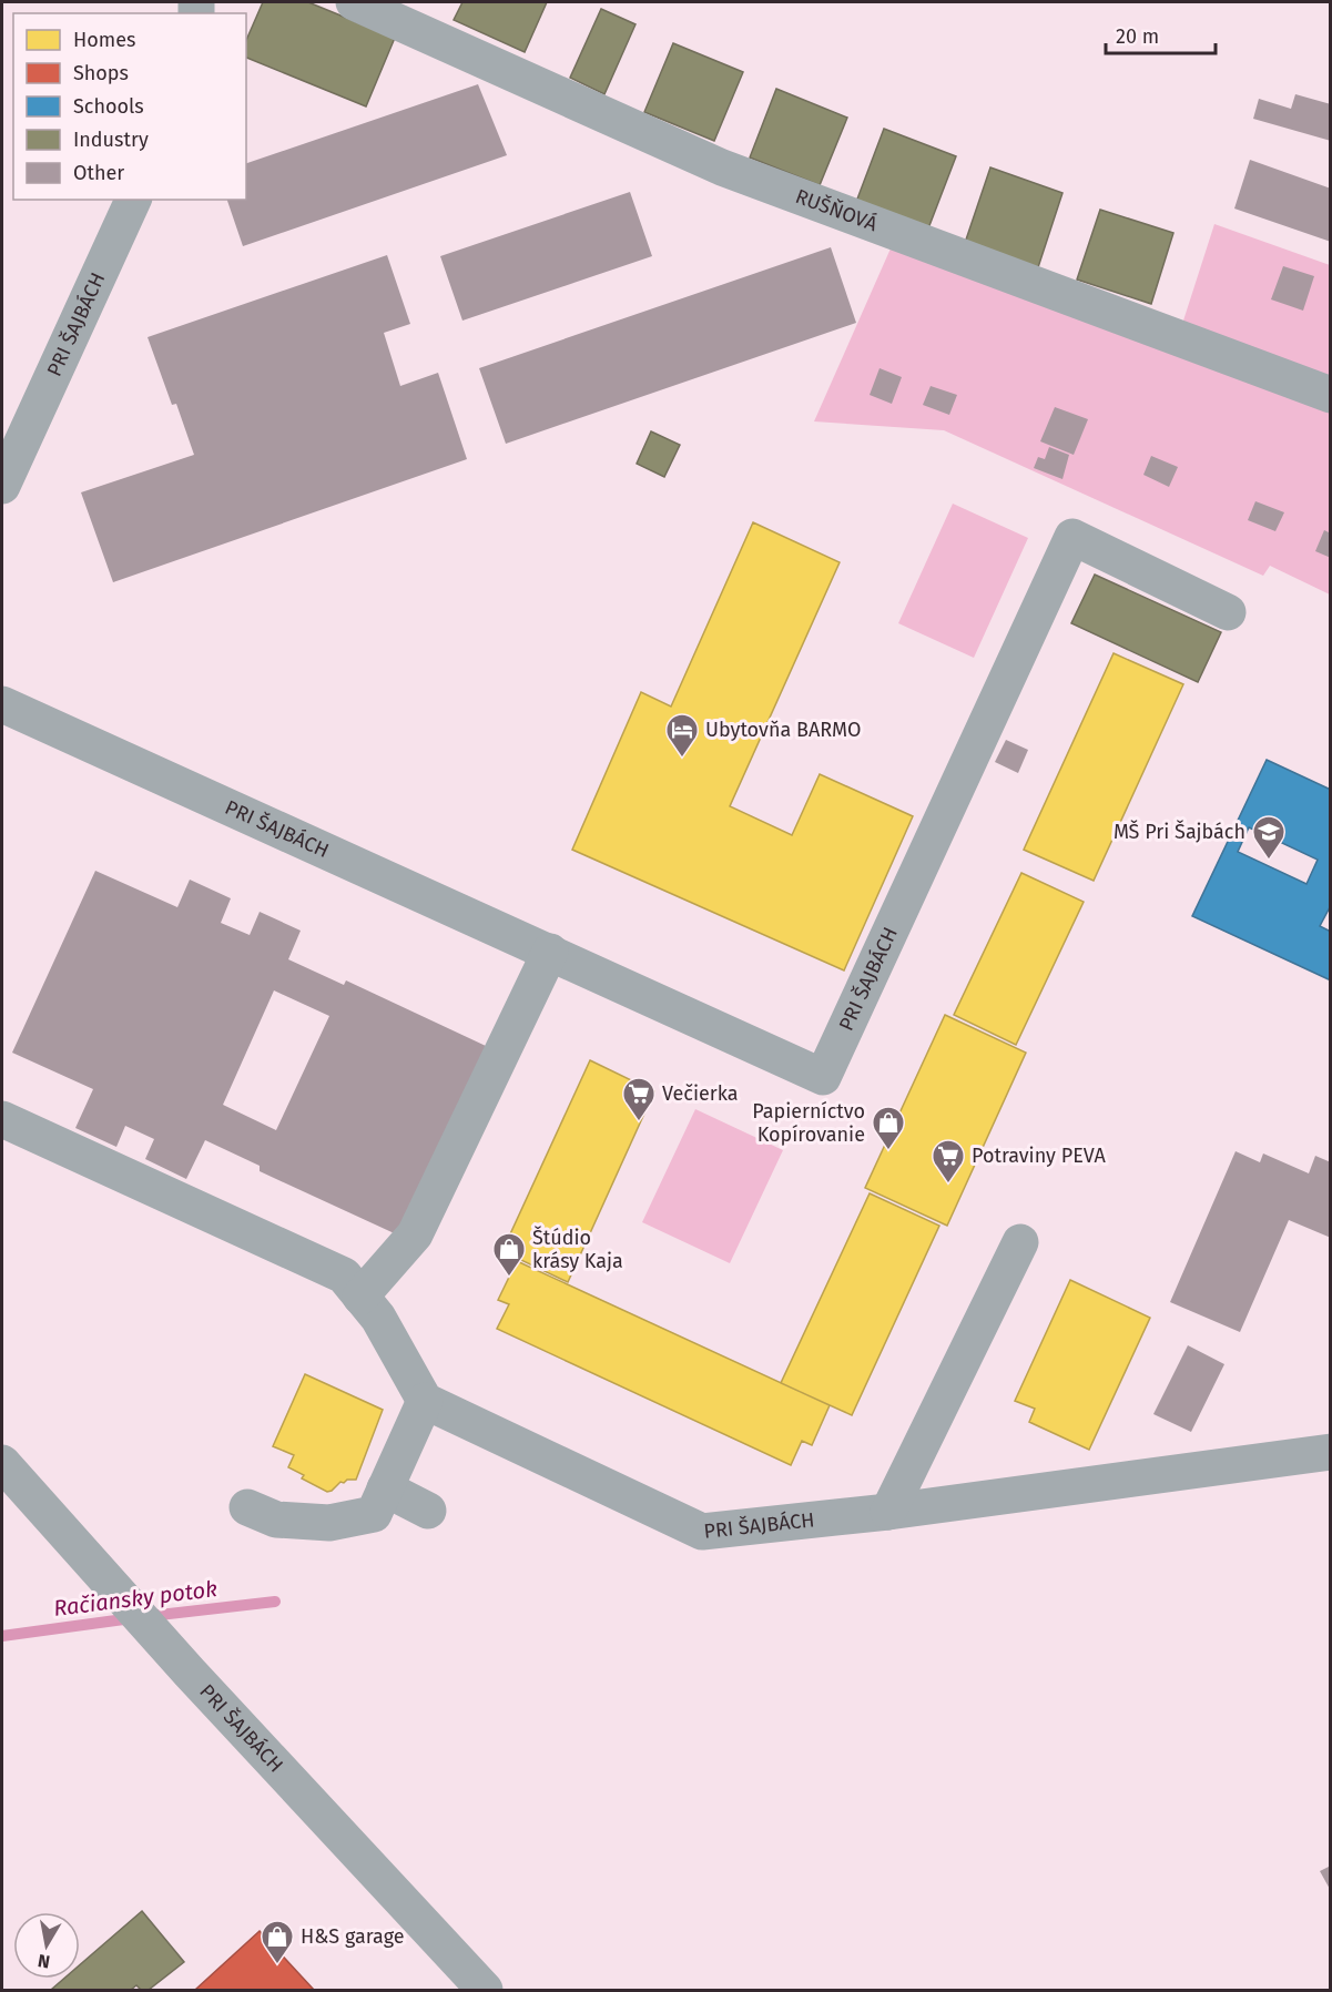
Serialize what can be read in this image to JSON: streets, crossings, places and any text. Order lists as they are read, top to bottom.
{
  "streets": {
    "street": ["RUŠŇOVÁ", "PRI ŠAJBÁCH"]
  },
  "water": ["Račiansky potok"],
  "places": {
    "hotel": ["Ubytovňa BARMO"],
    "school or university": ["MŠ Pri Šajbách"],
    "supermarket": ["Večierka", "Potraviny PEVA"],
    "shop": ["Papierníctvo Kopírovanie", "Štúdio krásy Kaja", "H&S garage"]
  },
  "legend": [
    "Homes",
    "Shops",
    "Schools",
    "Industry",
    "Other"
  ],
  "scale_bar": "20 m",
  "north": "bottom"
}
